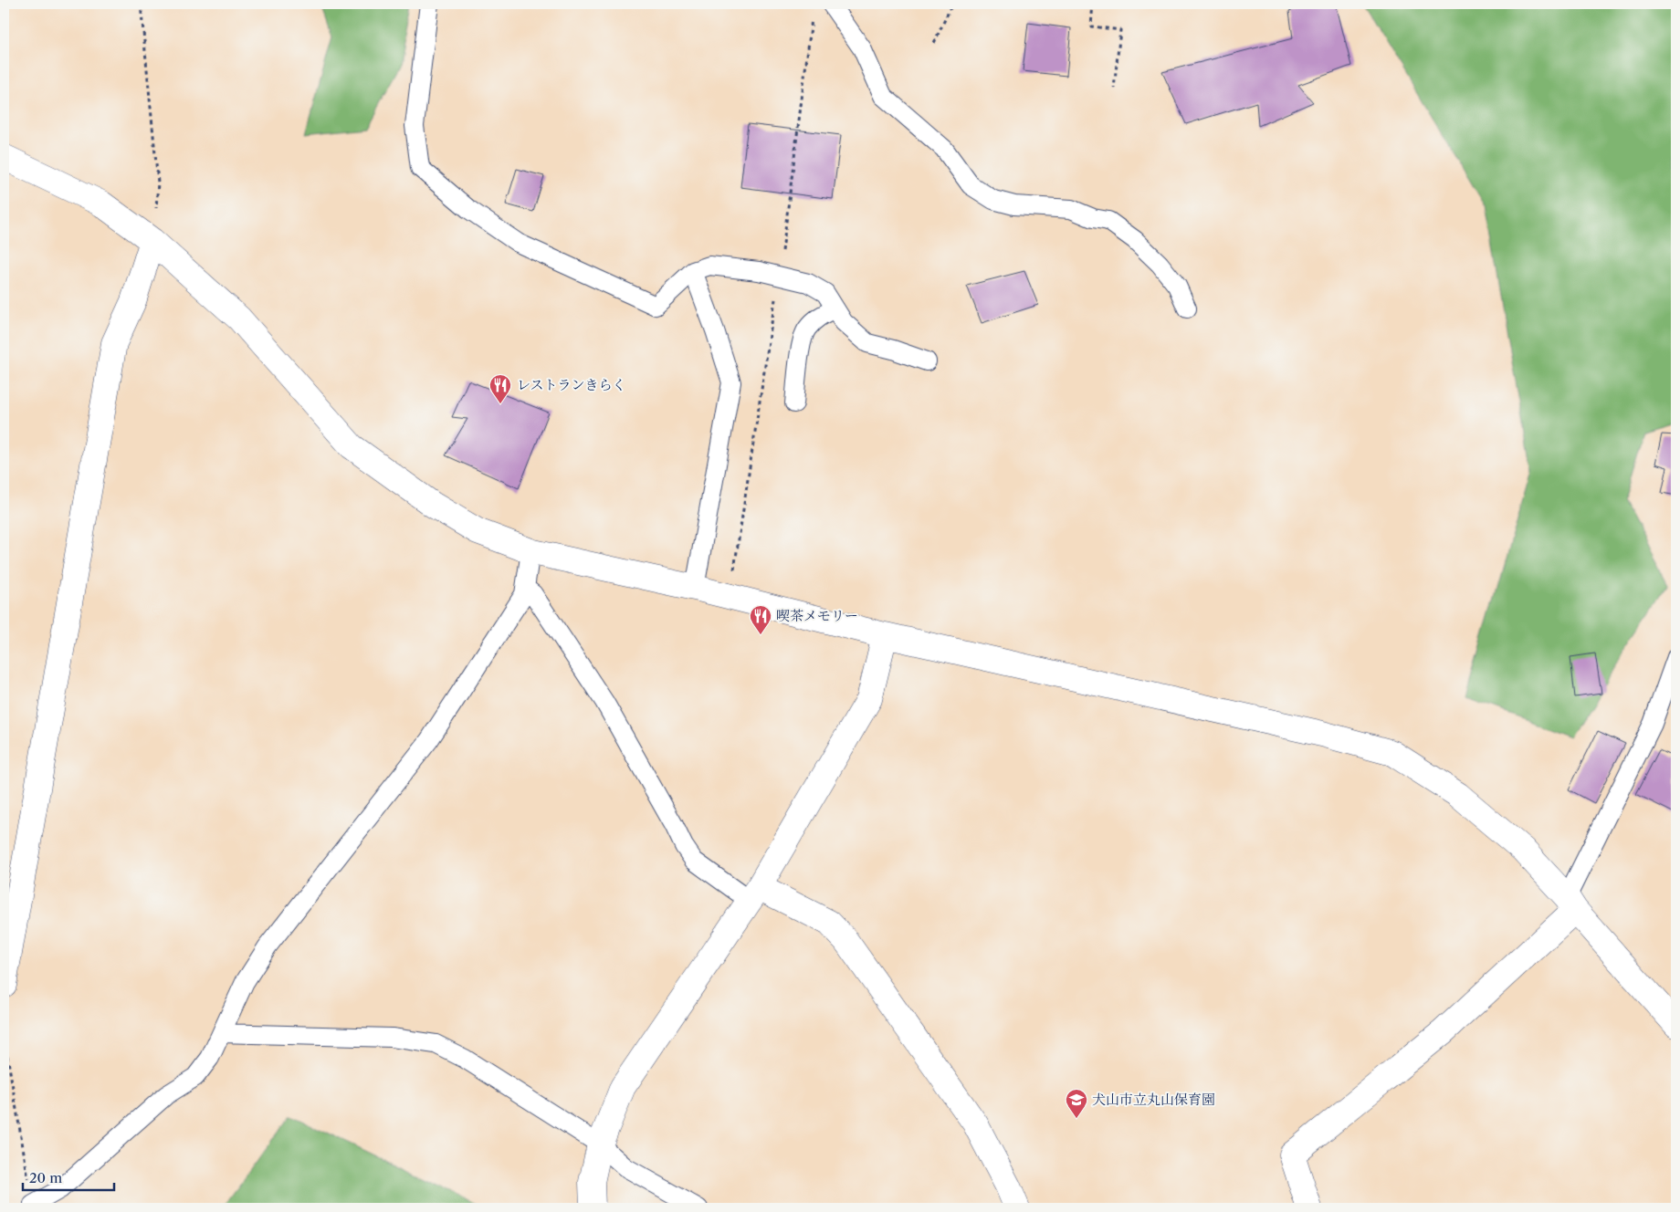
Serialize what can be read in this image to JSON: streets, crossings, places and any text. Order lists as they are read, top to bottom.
{
  "places": {
    "restaurant": ["レストランきらく", "喫茶メモリー"],
    "school or university": ["犬山市立丸山保育園"]
  },
  "scale_bar": "20 m"
}
